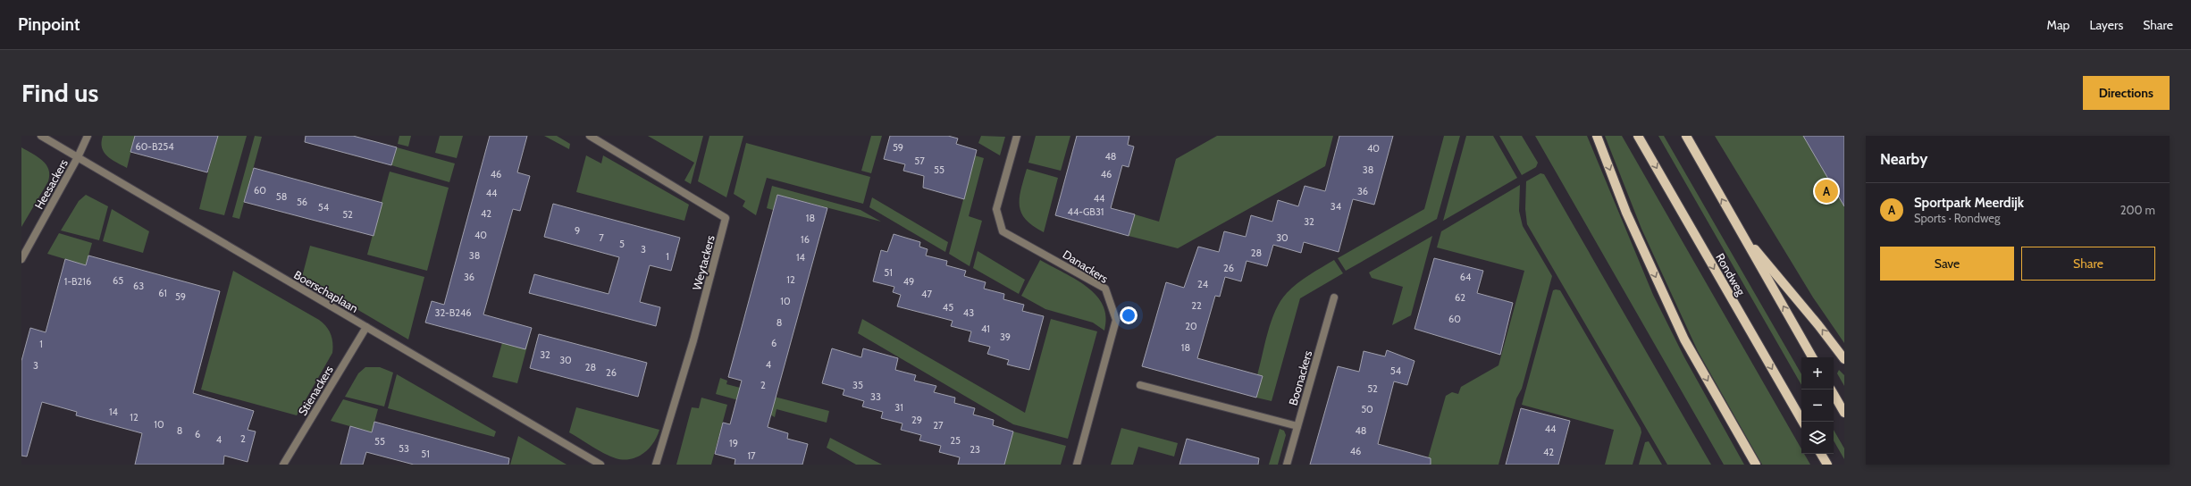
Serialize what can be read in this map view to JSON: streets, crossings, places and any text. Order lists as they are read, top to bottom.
{
  "streets": {
    "main road": ["Rondweg"],
    "street": [
      "Heesackers",
      "Weytackers",
      "Danackers",
      "Boerschaplaan",
      "Boonackers",
      "Stienackers"
    ]
  },
  "crossings": [
    ["Heesackers", "Boerschaplaan"],
    ["Boerschaplaan", "Stienackers"]
  ],
  "house_numbers": [
    "60-B254",
    "59",
    "40",
    "48",
    "57",
    "55",
    "38",
    "46",
    "46",
    "60",
    "36",
    "44",
    "58",
    "44",
    "56",
    "34",
    "54",
    "44-GB31",
    "42",
    "52",
    "18",
    "32",
    "9",
    "40",
    "7",
    "30",
    "16",
    "5",
    "3",
    "28",
    "38",
    "1",
    "14",
    "26",
    "51",
    "36",
    "64",
    "12",
    "65",
    "1-B216",
    "49",
    "24",
    "63",
    "61",
    "47",
    "59",
    "62",
    "10",
    "22",
    "45",
    "32-B246",
    "43",
    "60",
    "8",
    "20",
    "41",
    "39",
    "6",
    "1",
    "18",
    "32",
    "30",
    "4",
    "3",
    "28",
    "54",
    "26",
    "2",
    "35",
    "52",
    "33",
    "31",
    "50",
    "14",
    "12",
    "29",
    "10",
    "27",
    "44",
    "8",
    "48",
    "6",
    "2",
    "4",
    "25",
    "55",
    "19",
    "53",
    "23",
    "46",
    "42",
    "51",
    "17"
  ],
  "page": {
    "header": "Pinpoint",
    "nav": ["Map", "Layers", "Share"],
    "buttons": [
      "Directions",
      ["Save", "Share"]
    ],
    "title": "Find us",
    "heading": "Nearby",
    "pins": "A",
    "list": [
      {
        "mark": "A",
        "name": "Sportpark Meerdijk",
        "note": "Sports · Rondweg",
        "value": "200 m"
      }
    ],
    "map_buttons": ["+", "−"]
  }
}
